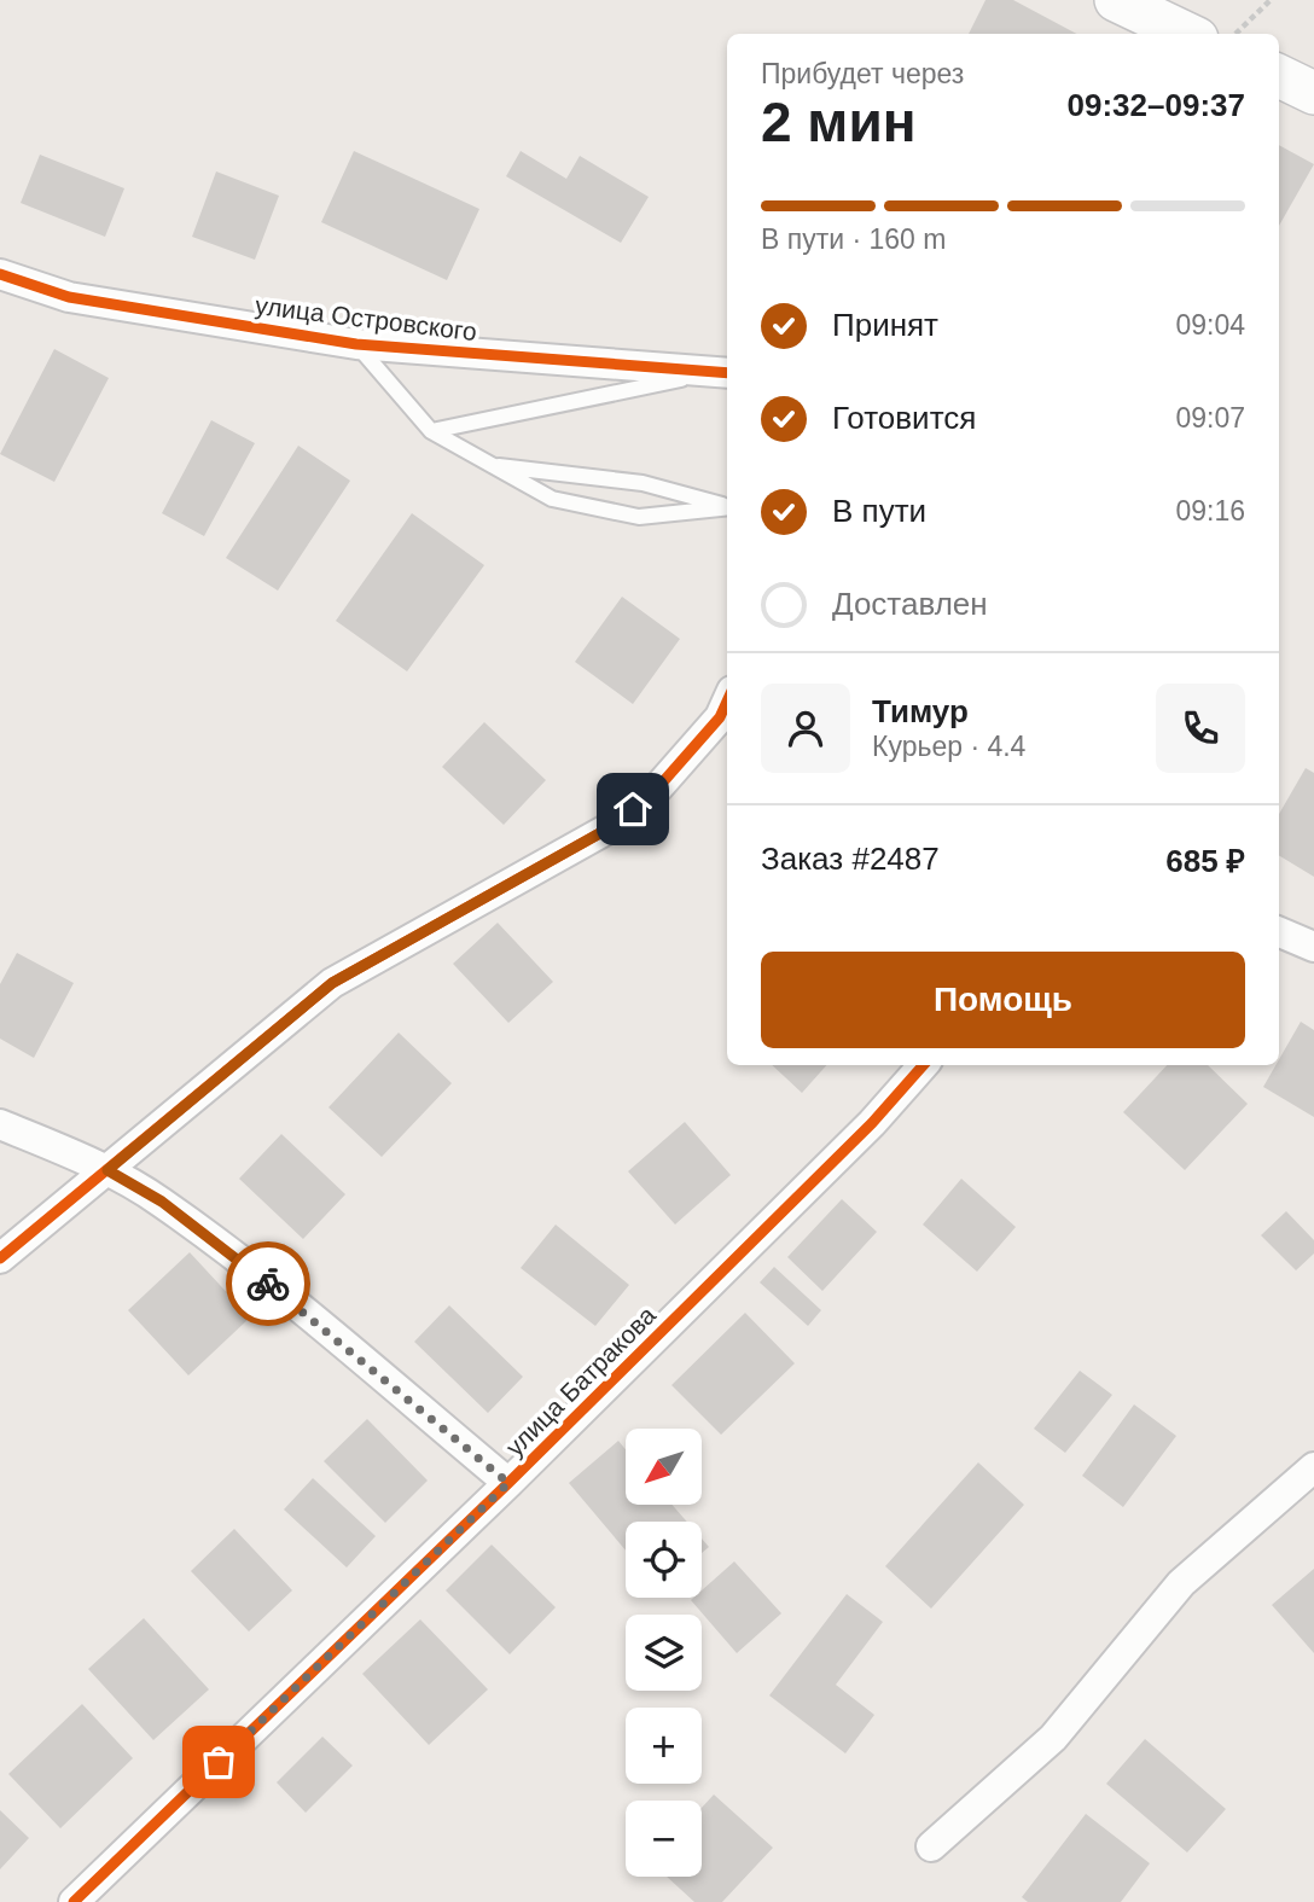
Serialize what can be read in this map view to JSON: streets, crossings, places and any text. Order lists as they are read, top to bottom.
{
  "streets": {
    "street": ["улица Островского", "улица Батракова"]
  },
  "north": "bottom left",
  "page": {
    "heading": ["2 мин", "Прибудет через", "09:32–09:37"],
    "panel": [
      "Тимур",
      "Курьер · 4.4",
      "Заказ #2487",
      "685 ₽"
    ],
    "bar": "В пути · 160 m",
    "list": [
      ["Принят", "09:04"],
      ["Готовится", "09:07"],
      ["В пути", "09:16"],
      "Доставлен"
    ],
    "buttons": "Помощь",
    "map_buttons": ["+", "−"]
  }
}
